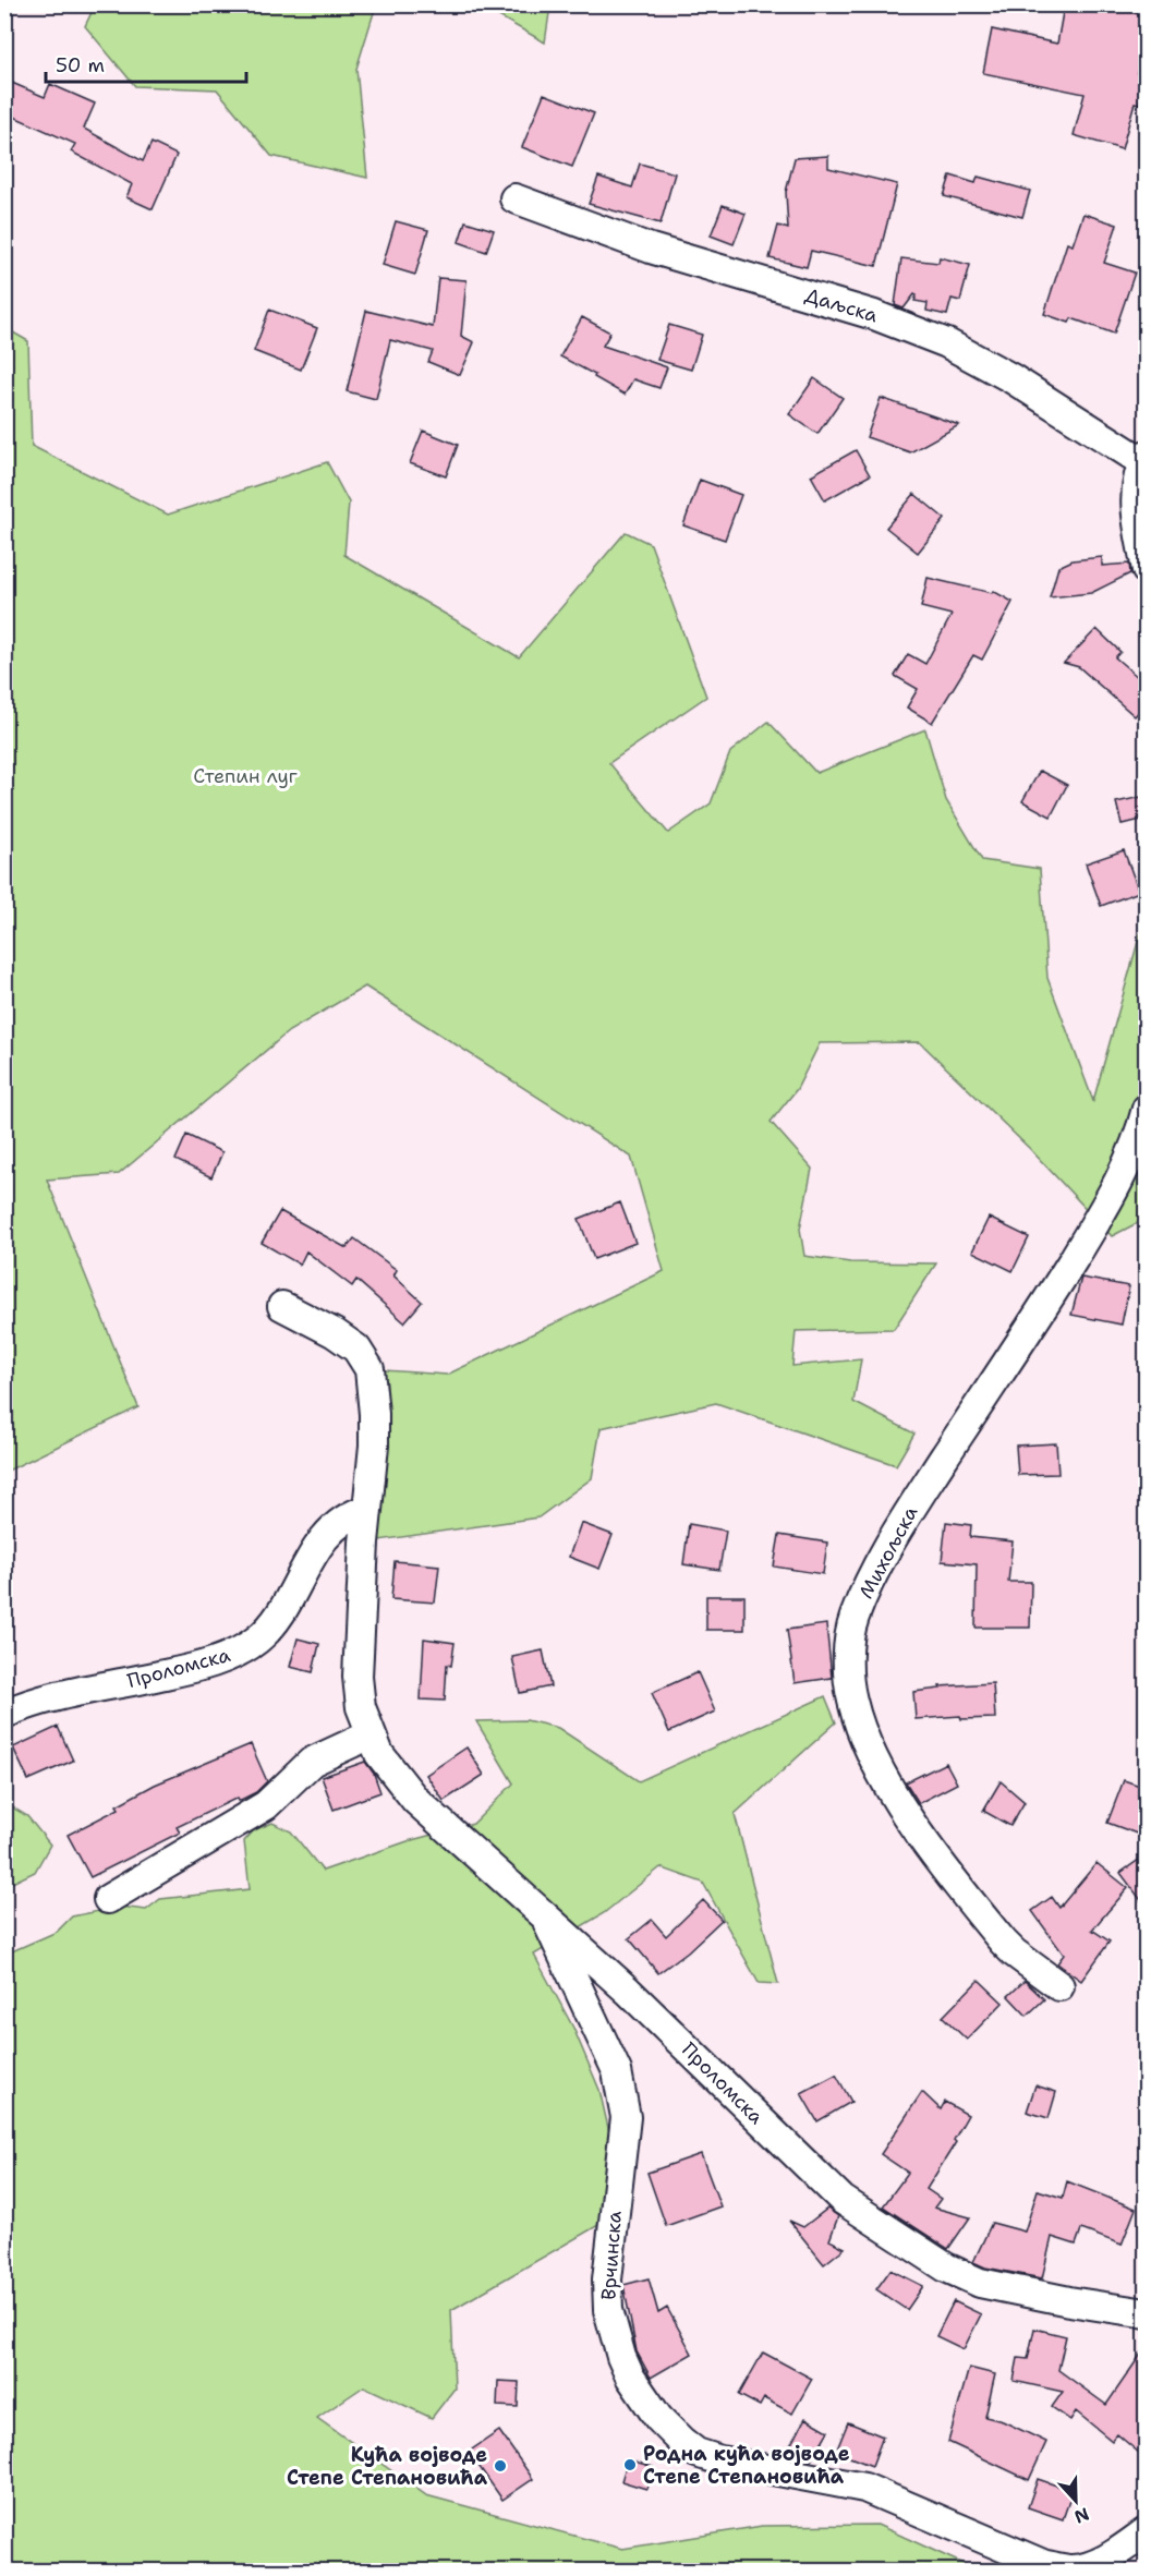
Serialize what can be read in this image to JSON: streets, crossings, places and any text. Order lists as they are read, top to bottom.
{
  "streets": {
    "street": [
      "Даљска",
      "Михољска",
      "Проломска",
      "Врчинска"
    ]
  },
  "crossings": [
    ["Проломска", "Врчинска"]
  ],
  "parks": ["Степин луг"],
  "places": ["Родна кућа војводе Степе Степановића", "Кућа војводе Степе Степановића"],
  "scale_bar": "50 m",
  "north": "bottom"
}
